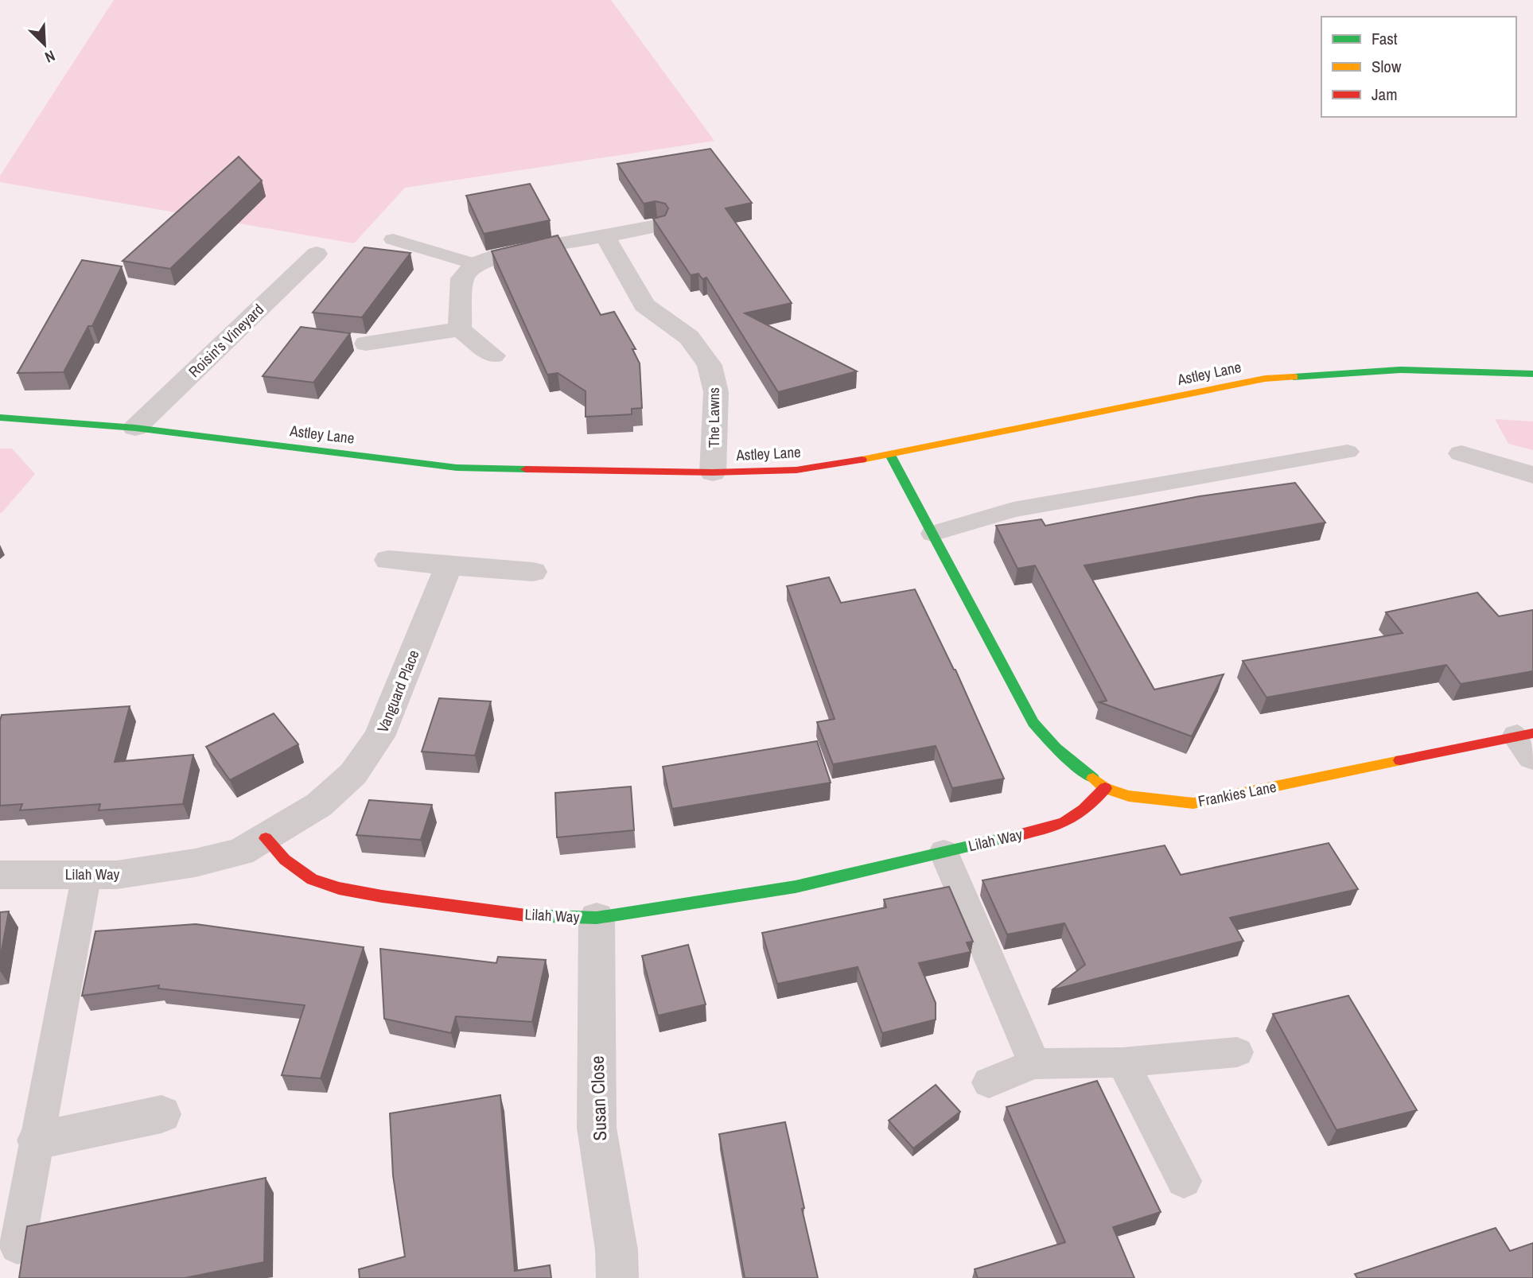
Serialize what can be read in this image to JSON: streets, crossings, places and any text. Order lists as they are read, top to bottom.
{
  "streets": {
    "street": [
      "Roisin's Vineyard",
      "Astley Lane",
      "The Lawns",
      "Vanguard Place",
      "Frankies Lane",
      "Lilah Way",
      "Susan Close"
    ]
  },
  "crossings": [
    ["Roisin's Vineyard", "Astley Lane"],
    ["Astley Lane", "The Lawns"],
    ["Astley Lane", "Frankies Lane"],
    ["Vanguard Place", "Lilah Way"],
    ["Frankies Lane", "Lilah Way"],
    ["Lilah Way", "Susan Close"]
  ],
  "legend": ["Fast", "Slow", "Jam"],
  "north": "bottom right"
}
